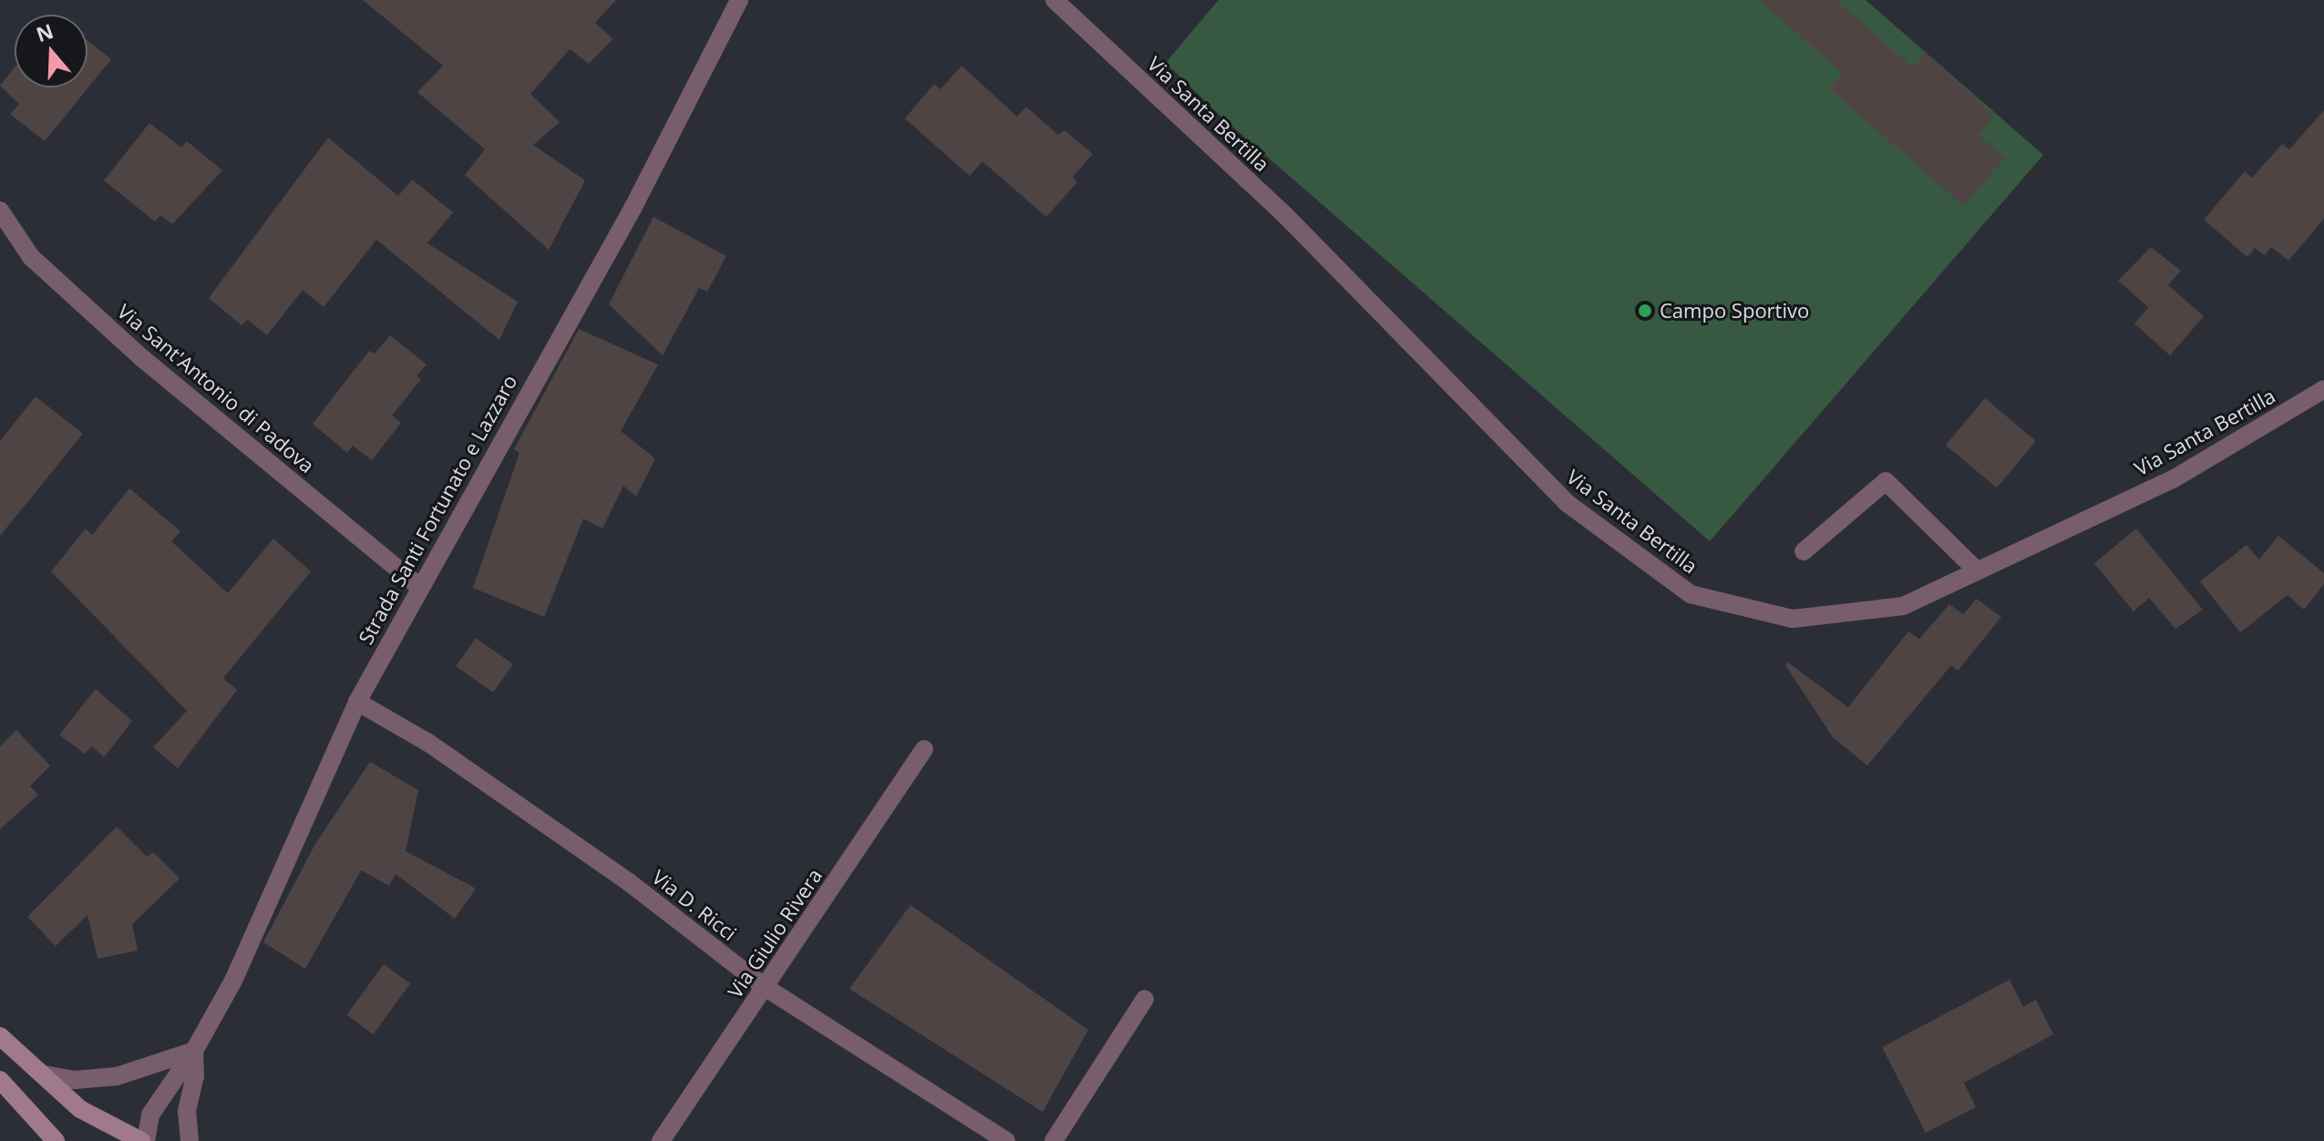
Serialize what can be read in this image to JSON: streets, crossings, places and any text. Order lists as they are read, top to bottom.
{
  "streets": {
    "street": [
      "Via Santa Bertilla",
      "Via Sant'Antonio di Padova",
      "Strada Santi Fortunato e Lazzaro",
      "Via D. Ricci",
      "Via Giulio Rivera"
    ]
  },
  "crossings": [
    ["Via Sant'Antonio di Padova", "Strada Santi Fortunato e Lazzaro"],
    ["Strada Santi Fortunato e Lazzaro", "Via D. Ricci"],
    ["Via D. Ricci", "Via Giulio Rivera"]
  ],
  "places": ["Campo Sportivo"],
  "north": "top"
}
